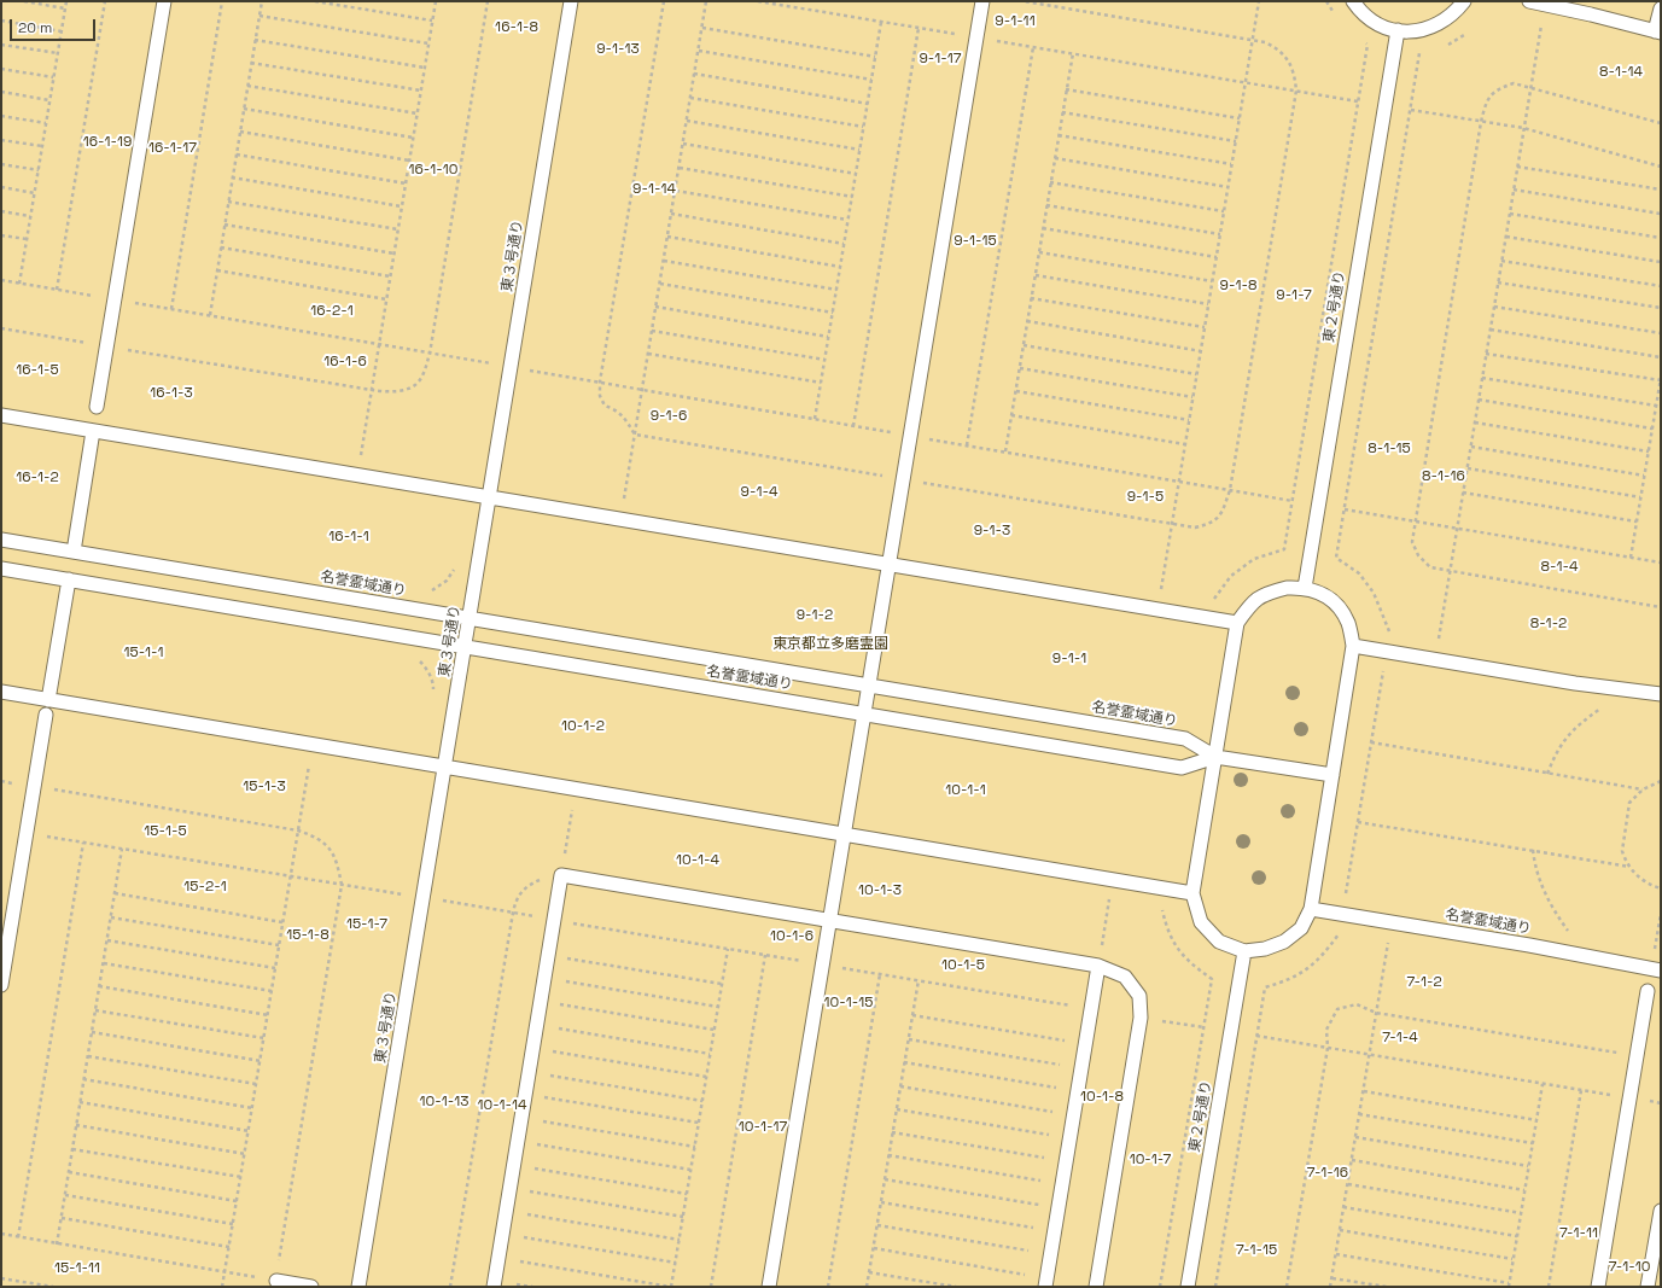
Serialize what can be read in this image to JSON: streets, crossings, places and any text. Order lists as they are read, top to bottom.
{
  "streets": {
    "lane": ["東３号通り", "東２号通り", "名誉霊域通り"]
  },
  "crossings": [
    ["東３号通り", "名誉霊域通り"]
  ],
  "parks": [
    "9-1-11",
    "16-1-8",
    "9-1-13",
    "9-1-17",
    "8-1-14",
    "16-1-19",
    "16-1-17",
    "16-1-10",
    "9-1-14",
    "9-1-15",
    "9-1-8",
    "9-1-7",
    "16-2-1",
    "16-1-6",
    "16-1-5",
    "16-1-3",
    "9-1-6",
    "8-1-15",
    "8-1-16",
    "16-1-2",
    "9-1-4",
    "9-1-5",
    "9-1-3",
    "16-1-1",
    "8-1-4",
    "9-1-2",
    "8-1-2",
    "東京都立多磨霊園",
    "15-1-1",
    "9-1-1",
    "10-1-2",
    "15-1-3",
    "10-1-1",
    "15-1-5",
    "10-1-4",
    "15-2-1",
    "10-1-3",
    "15-1-7",
    "15-1-8",
    "10-1-6",
    "10-1-5",
    "7-1-2",
    "10-1-15",
    "7-1-4",
    "10-1-8",
    "10-1-13",
    "10-1-14",
    "10-1-17",
    "10-1-7",
    "7-1-16",
    "7-1-11",
    "7-1-15",
    "7-1-10",
    "15-1-11"
  ],
  "scale_bar": "20 m"
}
